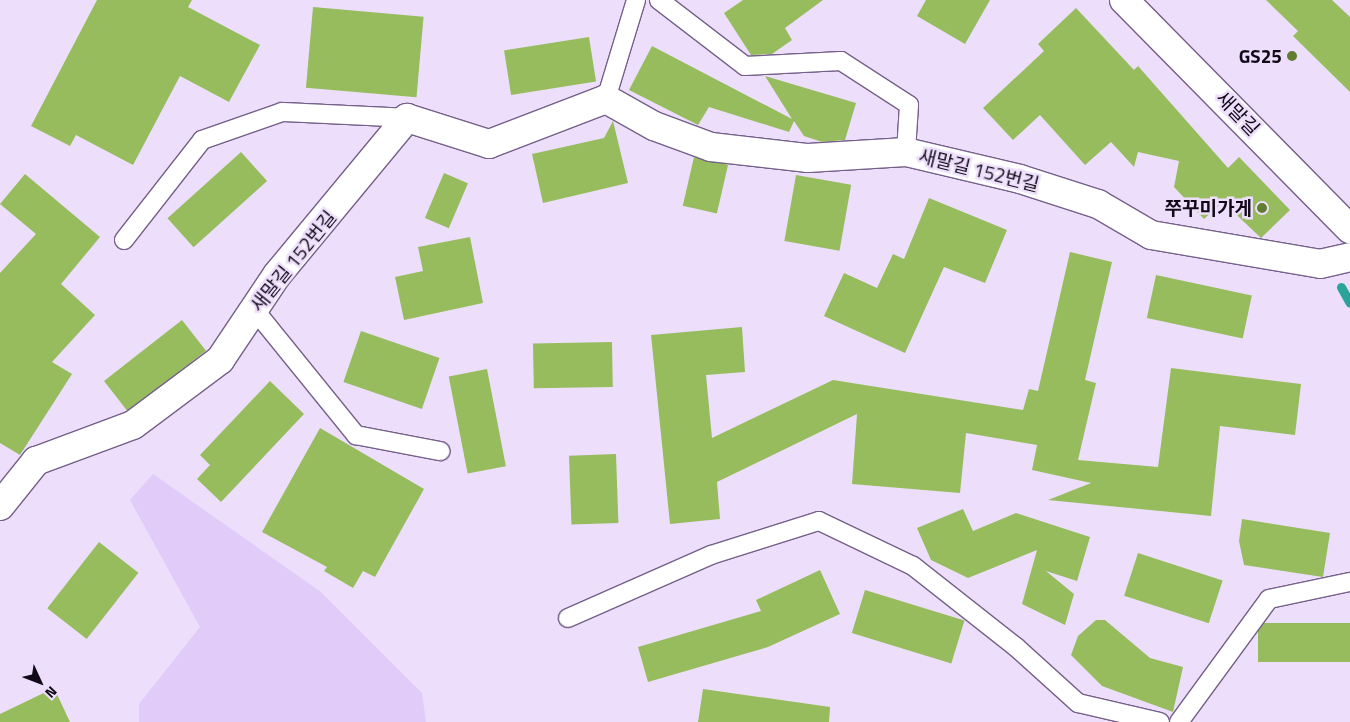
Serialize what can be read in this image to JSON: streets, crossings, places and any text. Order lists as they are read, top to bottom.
{
  "streets": {
    "street": ["새말길", "새말길 152번길"]
  },
  "places": ["GS25", "쭈꾸미가게"],
  "north": "bottom right"
}
